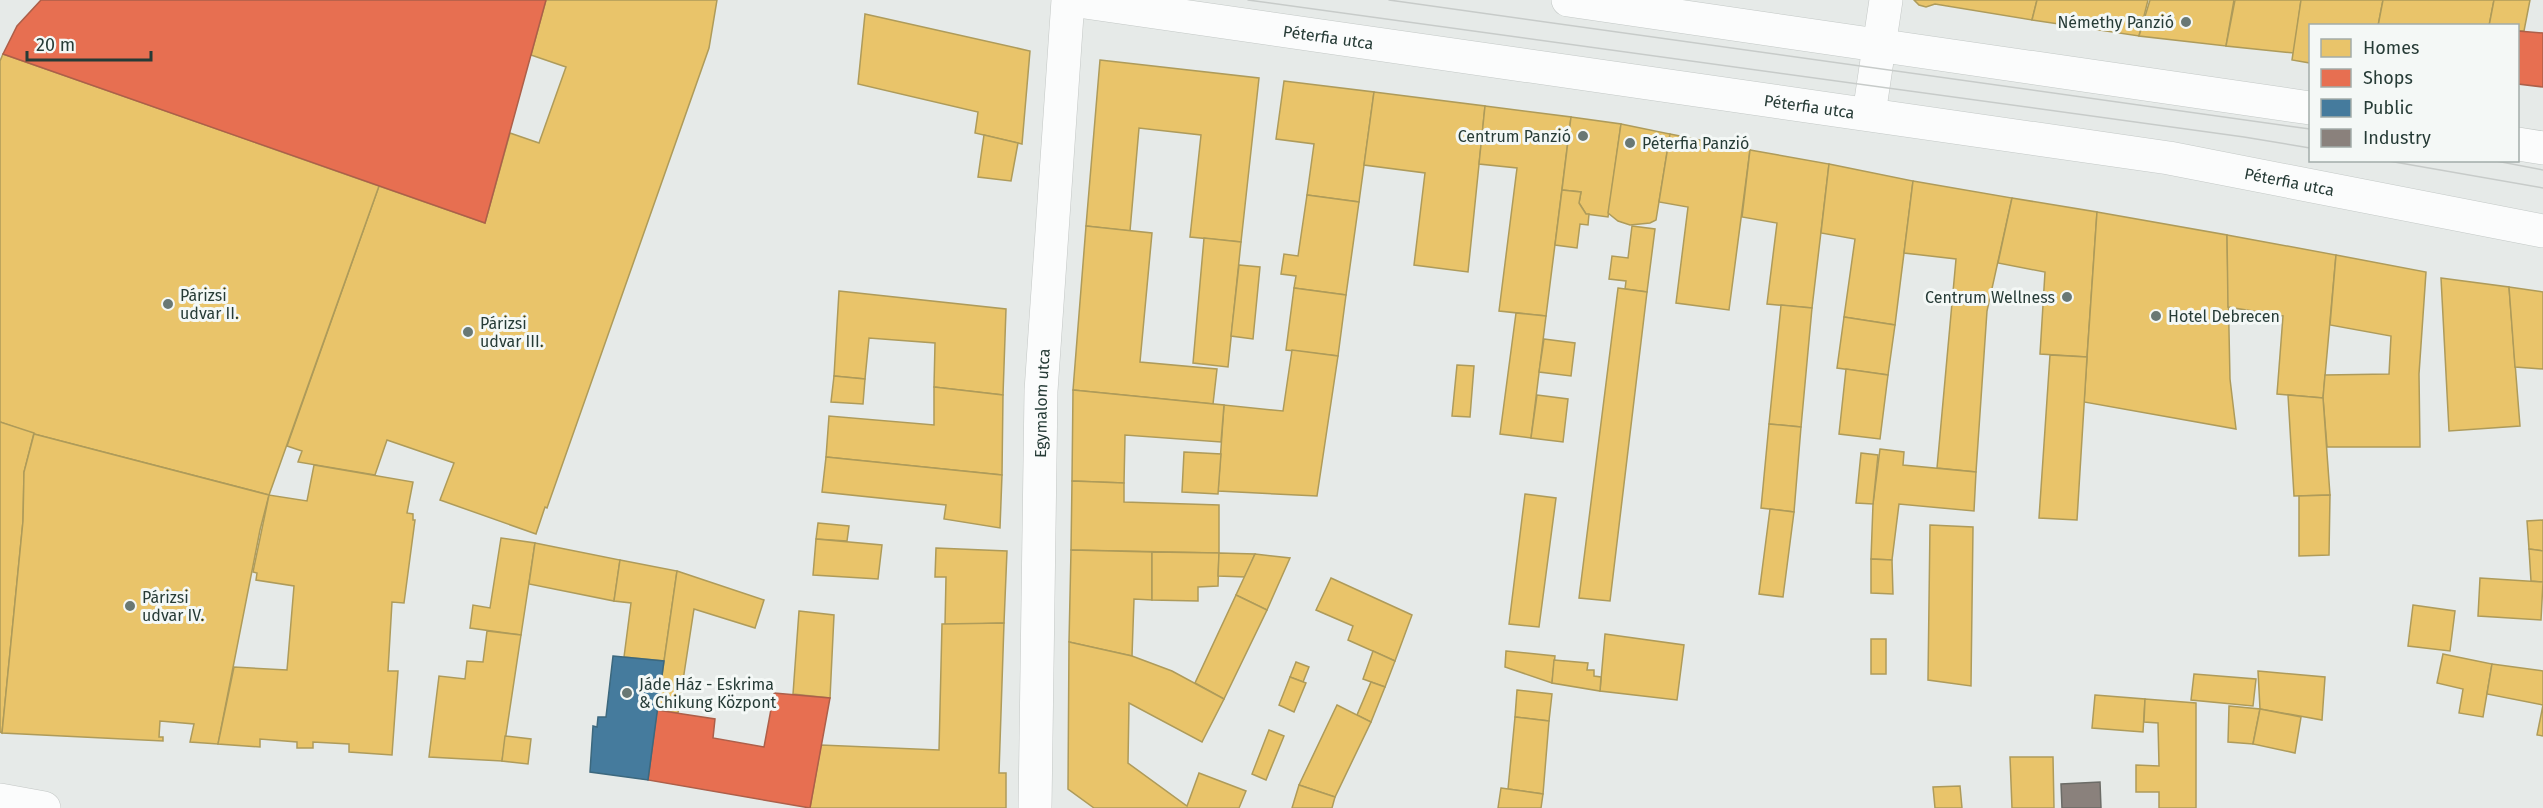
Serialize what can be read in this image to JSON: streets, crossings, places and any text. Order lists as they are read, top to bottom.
{
  "streets": {
    "street": ["Péterfia utca", "Egymalom utca"]
  },
  "crossings": [
    ["Péterfia utca", "Egymalom utca"]
  ],
  "places": [
    "Némethy Panzió",
    "Centrum Panzió",
    "Péterfia Panzió",
    "Centrum Wellness",
    "Párizsi udvar II.",
    "Hotel Debrecen",
    "Párizsi udvar III.",
    "Párizsi udvar IV.",
    "Jáde Ház - Eskrima & Chikung Központ"
  ],
  "legend": [
    "Homes",
    "Shops",
    "Public",
    "Industry"
  ],
  "scale_bar": "20 m"
}
